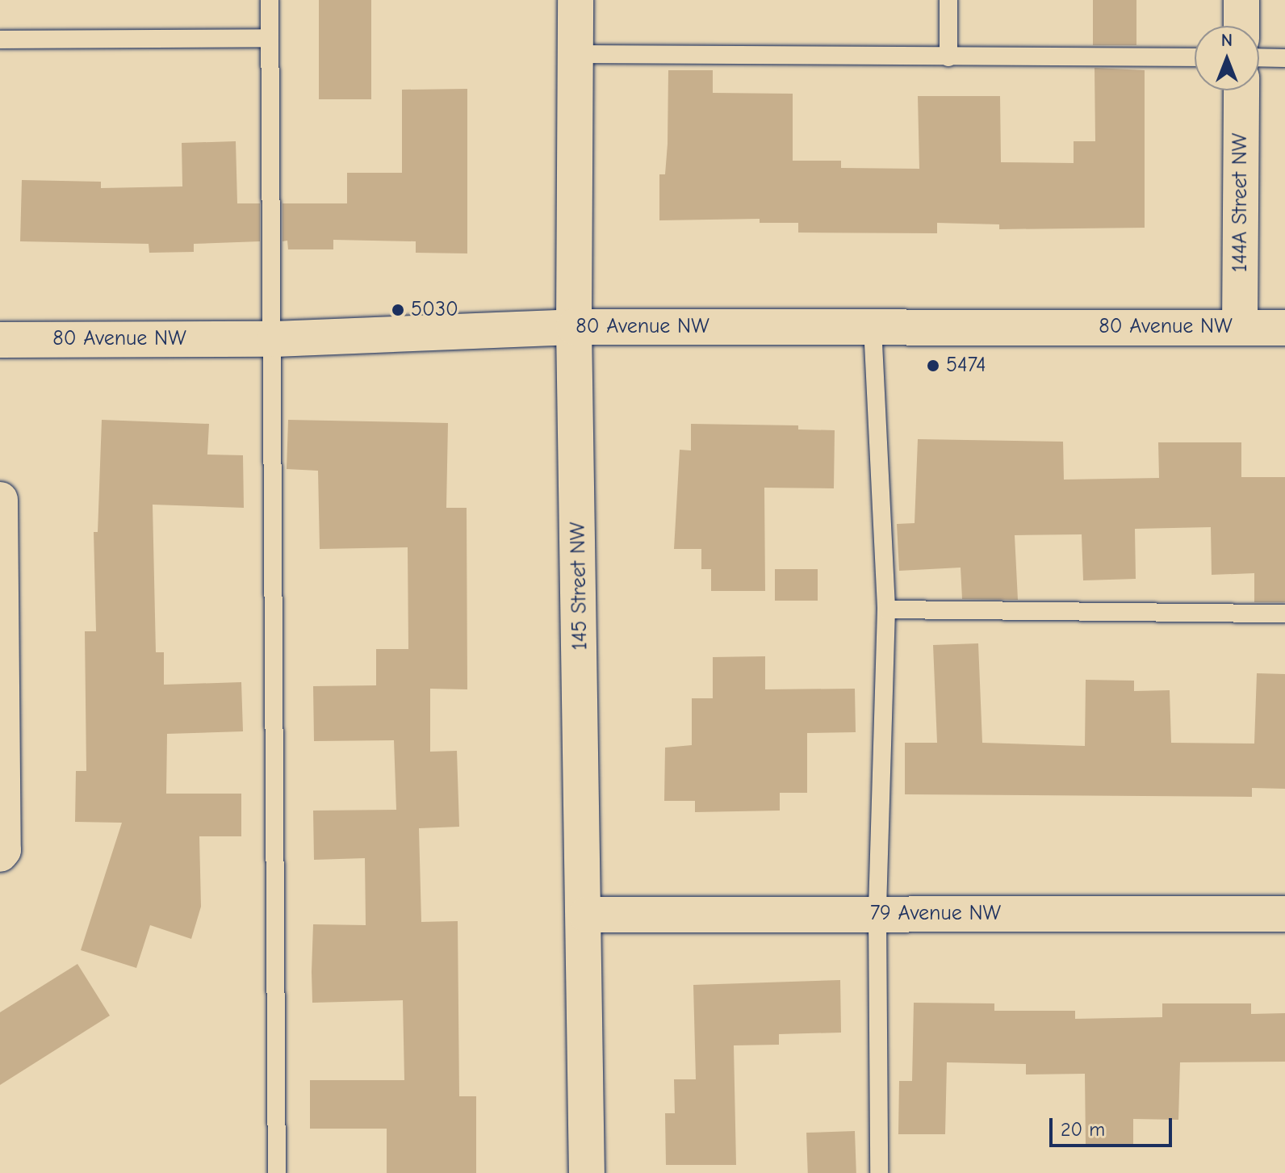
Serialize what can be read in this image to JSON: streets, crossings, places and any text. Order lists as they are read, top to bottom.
{
  "streets": {
    "street": [
      "144A Street NW",
      "80 Avenue NW",
      "145 Street NW",
      "79 Avenue NW"
    ]
  },
  "crossings": [
    ["144A Street NW", "80 Avenue NW"],
    ["80 Avenue NW", "145 Street NW"],
    ["145 Street NW", "79 Avenue NW"]
  ],
  "places": ["5030", "5474"],
  "scale_bar": "20 m",
  "north": "top"
}
